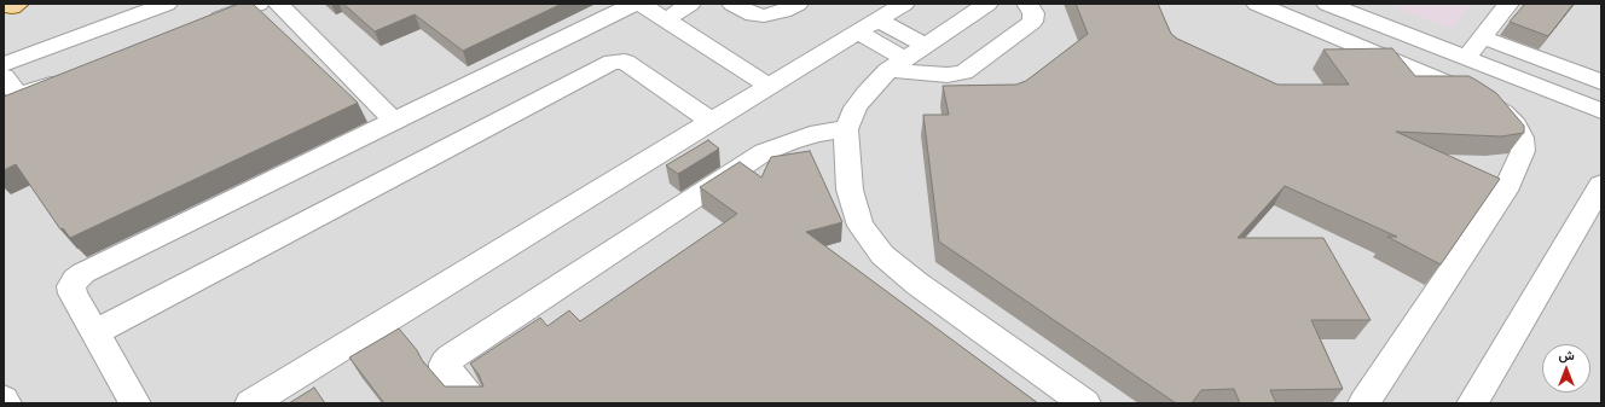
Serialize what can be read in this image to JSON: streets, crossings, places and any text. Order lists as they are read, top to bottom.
{
  "north": "top"
}
